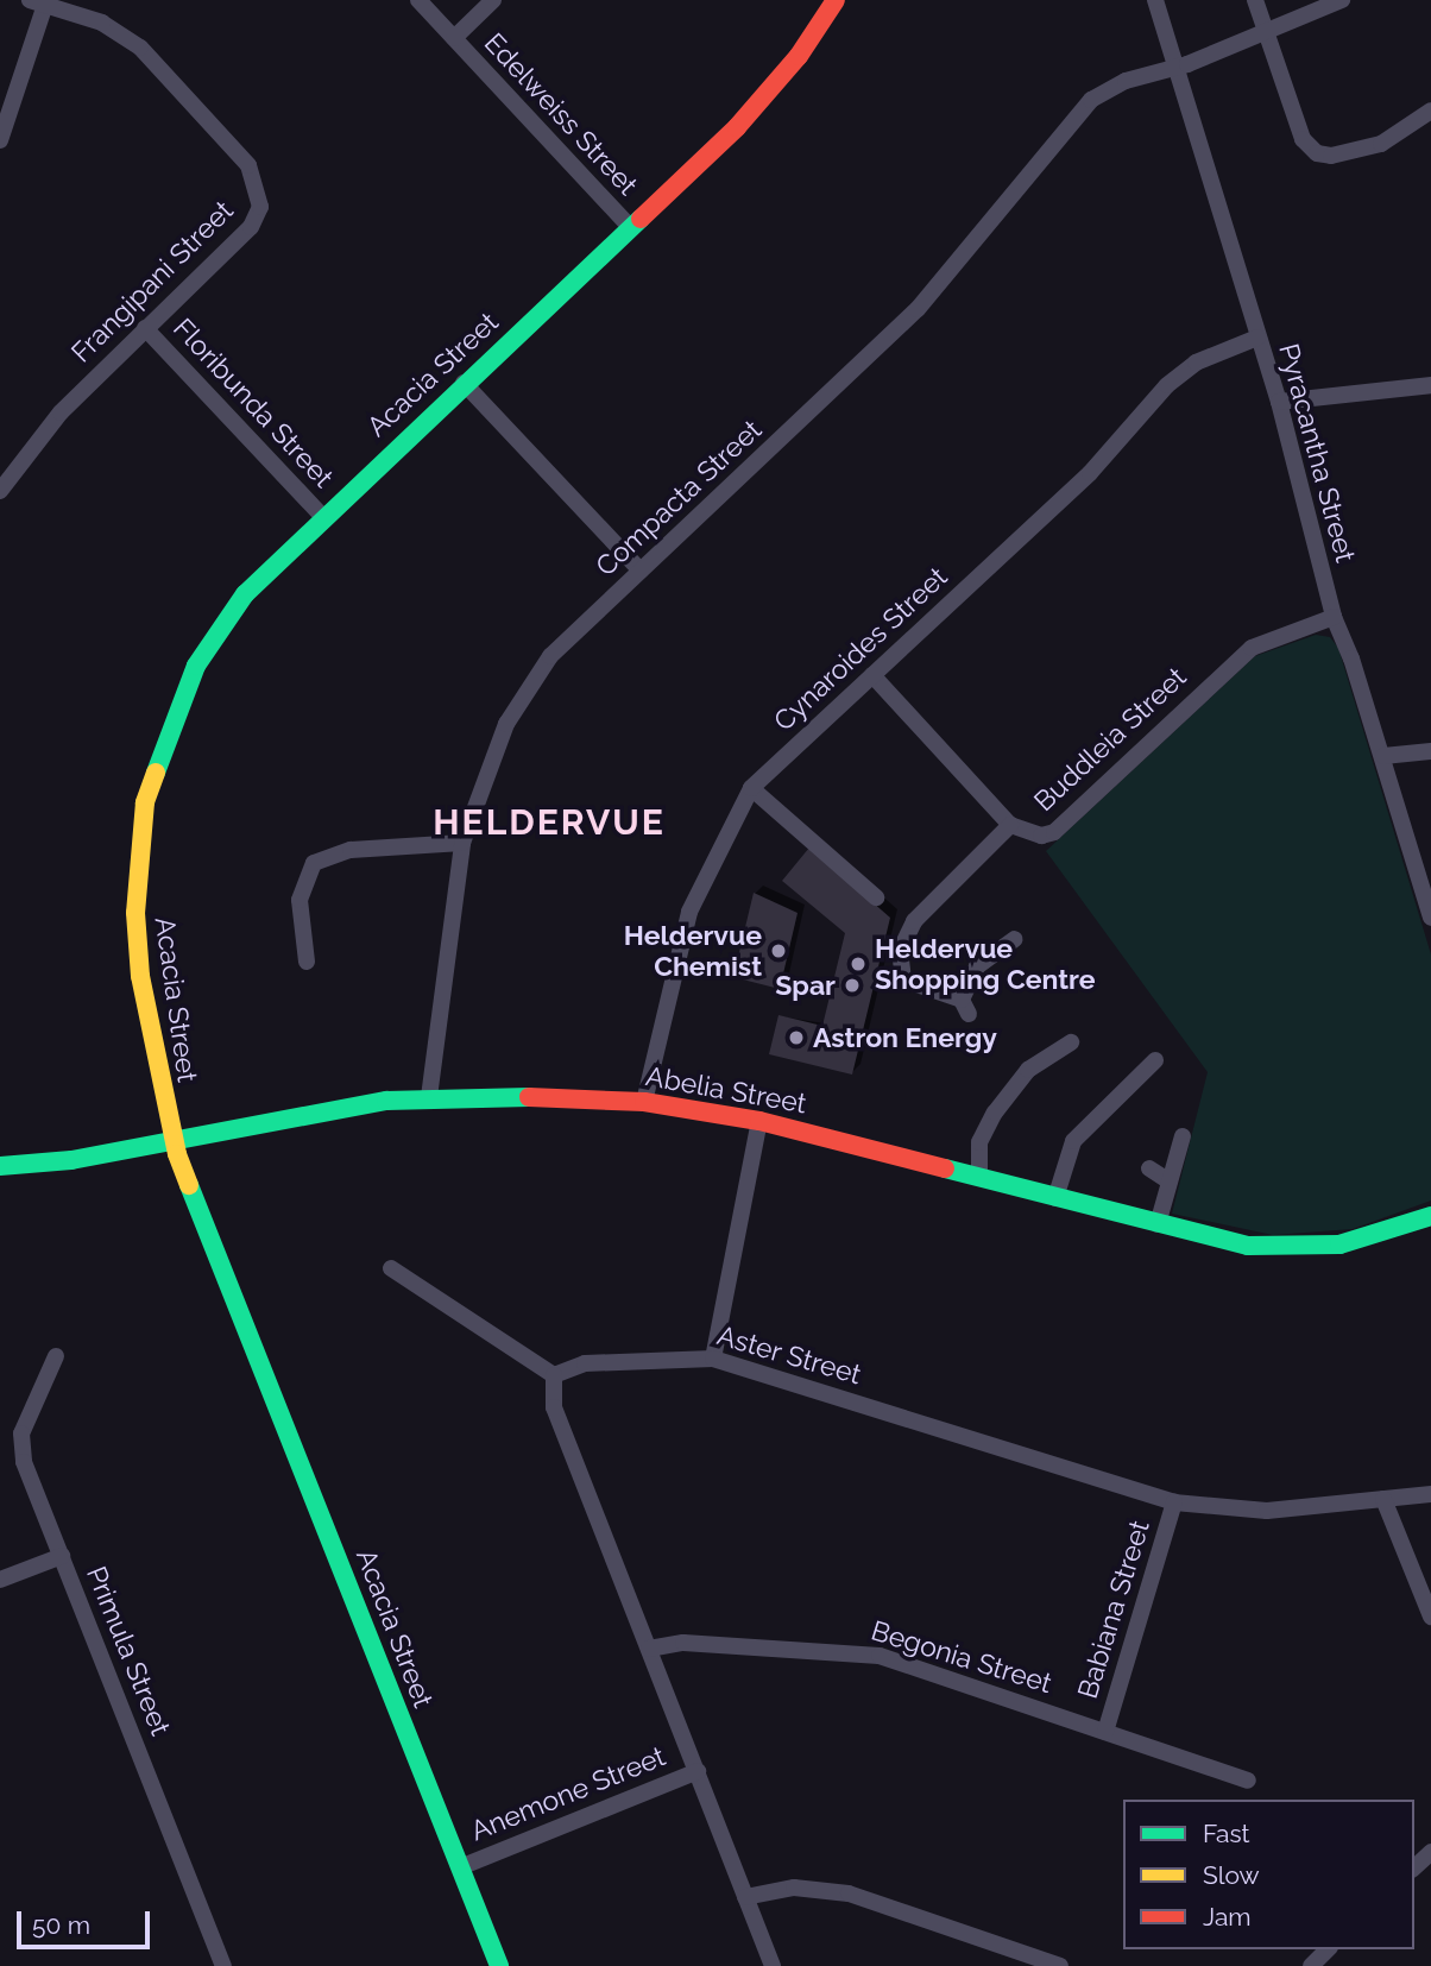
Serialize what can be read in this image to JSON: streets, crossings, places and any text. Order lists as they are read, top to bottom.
{
  "streets": {
    "street": [
      "Edelweiss Street",
      "Frangipani Street",
      "Acacia Street",
      "Floribunda Street",
      "Pyracantha Street",
      "Compacta Street",
      "Cynaroides Street",
      "Buddleia Street",
      "Abelia Street",
      "Aster Street",
      "Babiana Street",
      "Primula Street",
      "Begonia Street",
      "Anemone Street"
    ]
  },
  "crossings": [
    ["Edelweiss Street", "Acacia Street"],
    ["Frangipani Street", "Floribunda Street"],
    ["Acacia Street", "Floribunda Street"],
    ["Acacia Street", "Abelia Street"],
    ["Acacia Street", "Anemone Street"],
    ["Pyracantha Street", "Compacta Street"],
    ["Pyracantha Street", "Cynaroides Street"],
    ["Pyracantha Street", "Buddleia Street"],
    ["Compacta Street", "Abelia Street"],
    ["Cynaroides Street", "Buddleia Street"],
    ["Cynaroides Street", "Abelia Street"],
    ["Aster Street", "Babiana Street"],
    ["Babiana Street", "Begonia Street"]
  ],
  "districts": ["HELDERVUE"],
  "places": [
    "Heldervue Chemist",
    "Heldervue Shopping Centre",
    "Spar",
    "Astron Energy"
  ],
  "legend": ["Fast", "Slow", "Jam"],
  "scale_bar": "50 m"
}
